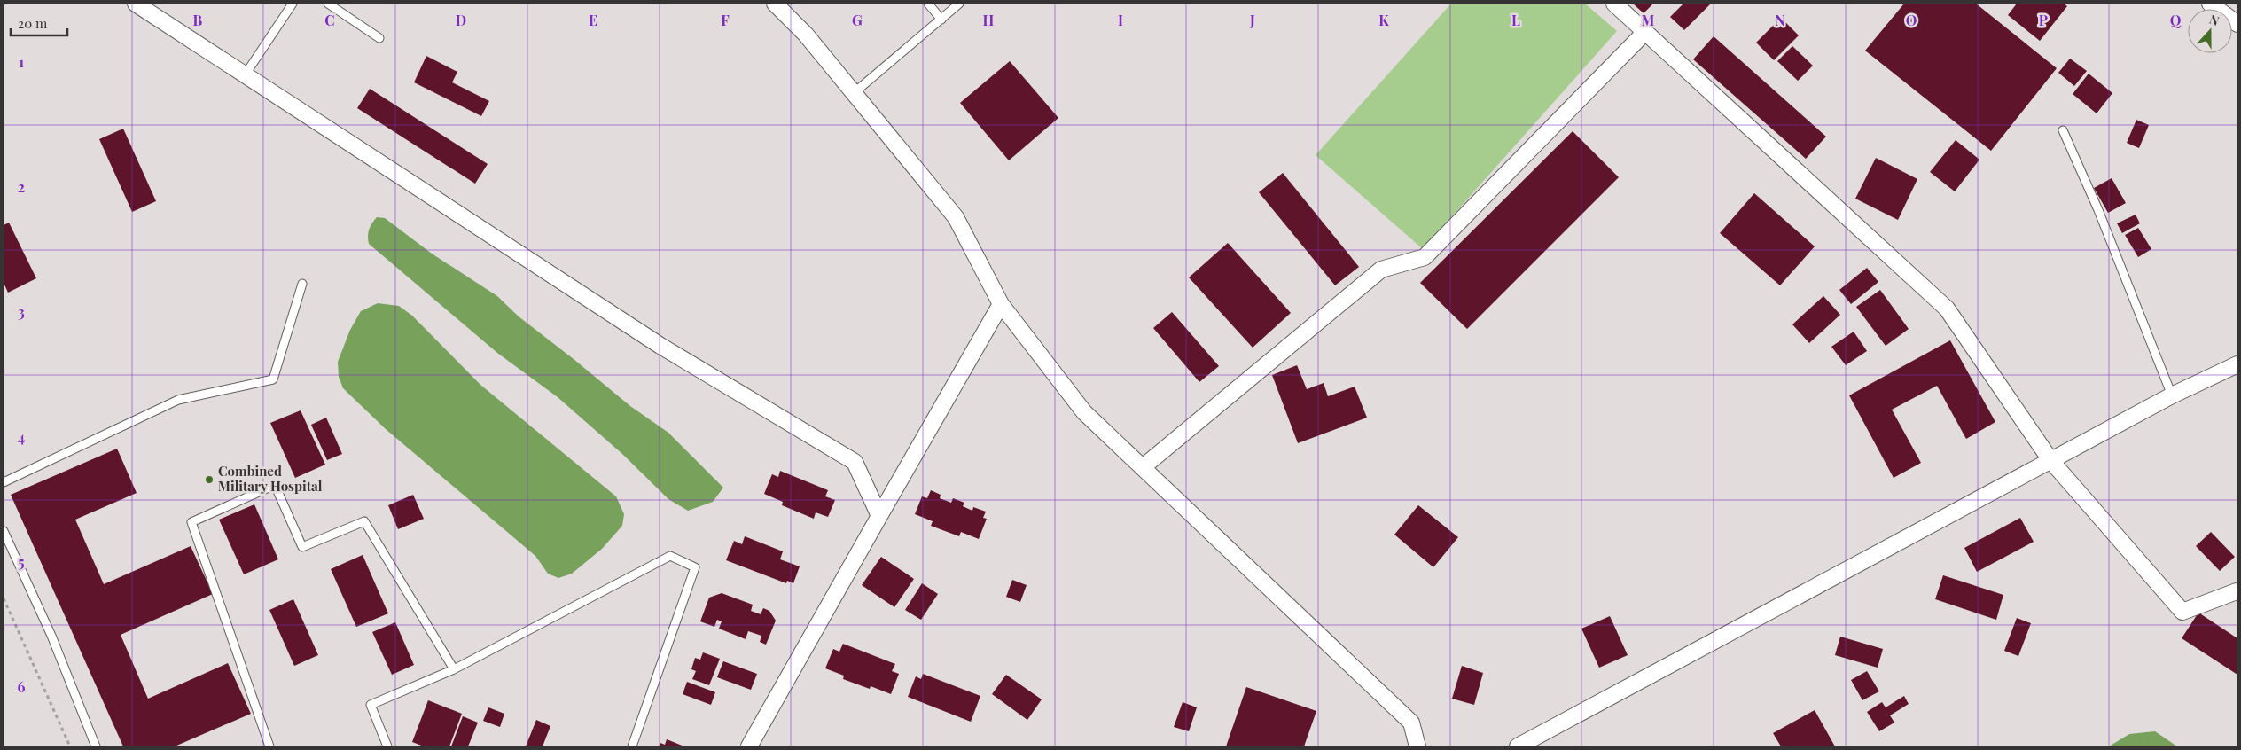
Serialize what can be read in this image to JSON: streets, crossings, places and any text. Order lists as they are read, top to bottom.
{
  "places": ["Combined Military Hospital"],
  "scale_bar": "20 m",
  "north": "top",
  "grid": {
    "columns": [
      "B",
      "C",
      "D",
      "E",
      "F",
      "G",
      "H",
      "I",
      "J",
      "K",
      "L",
      "M",
      "N",
      "O",
      "P",
      "Q"
    ],
    "rows": [
      "1",
      "2",
      "3",
      "4",
      "5",
      "6"
    ]
  }
}
